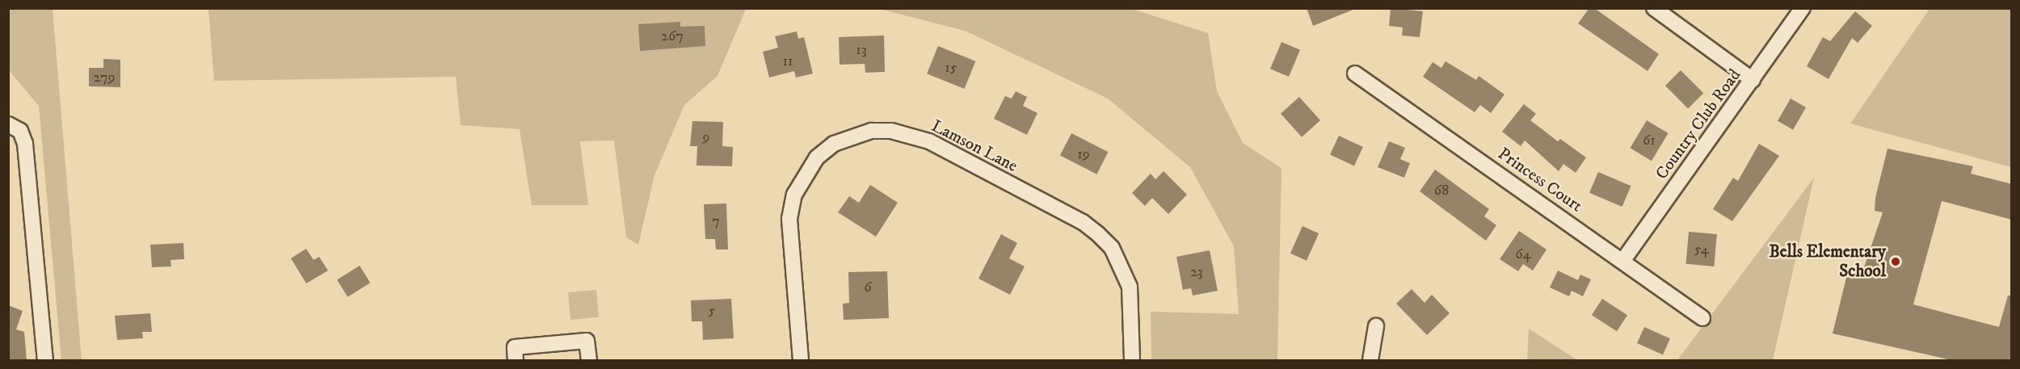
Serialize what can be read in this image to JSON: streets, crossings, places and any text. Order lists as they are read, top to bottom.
{
  "streets": {
    "street": ["Country Club Road", "Lamson Lane", "Princess Court"]
  },
  "crossings": [
    ["Country Club Road", "Princess Court"]
  ],
  "places": ["Bells Elementary School"],
  "house_numbers": [
    "267",
    "13",
    "11",
    "15",
    "279",
    "9",
    "61",
    "19",
    "68",
    "7",
    "54",
    "64",
    "23",
    "6",
    "5"
  ]
}
